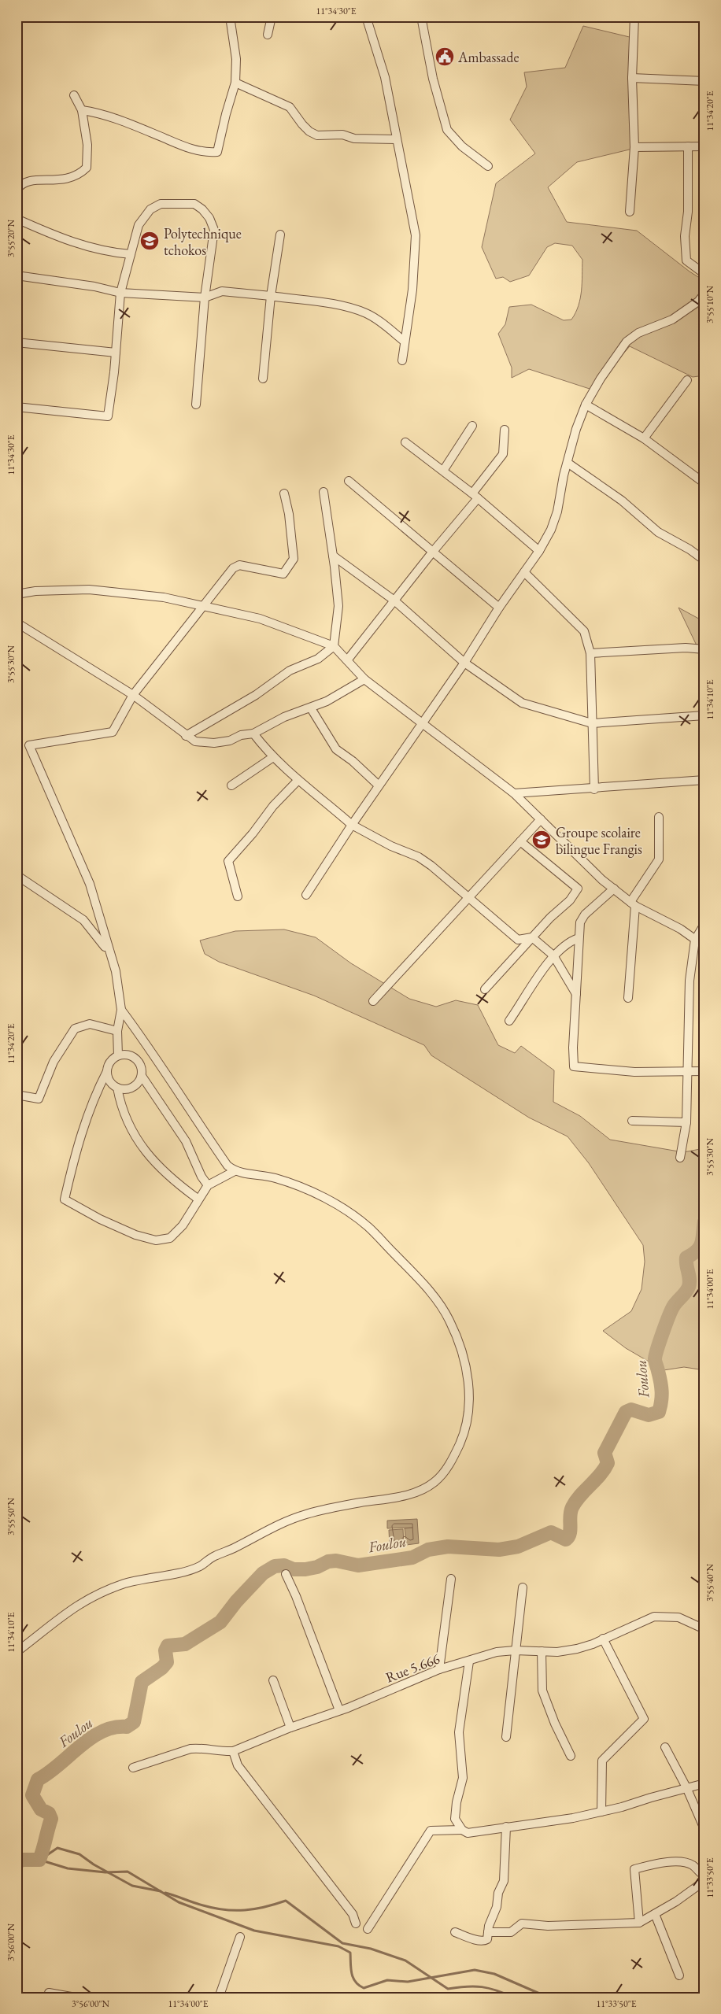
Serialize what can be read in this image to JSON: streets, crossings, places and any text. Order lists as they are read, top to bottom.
{
  "streets": {
    "street": ["Rue 5.666"]
  },
  "water": ["Foulou"],
  "places": {
    "public building": ["Ambassade"],
    "school or university": ["Polytechnique tchokos", "Groupe scolaire bilingue Frangis"]
  },
  "coordinates": [
    "11°34'30\"E",
    "11°34'20\"E",
    "3°55'20\"N",
    "3°55'10\"N",
    "3°55'30\"N",
    "11°34'10\"E",
    "11°34'00\"E",
    "3°55'50\"N",
    "3°55'40\"N",
    "11°33'50\"E",
    "3°56'00\"N"
  ]
}
